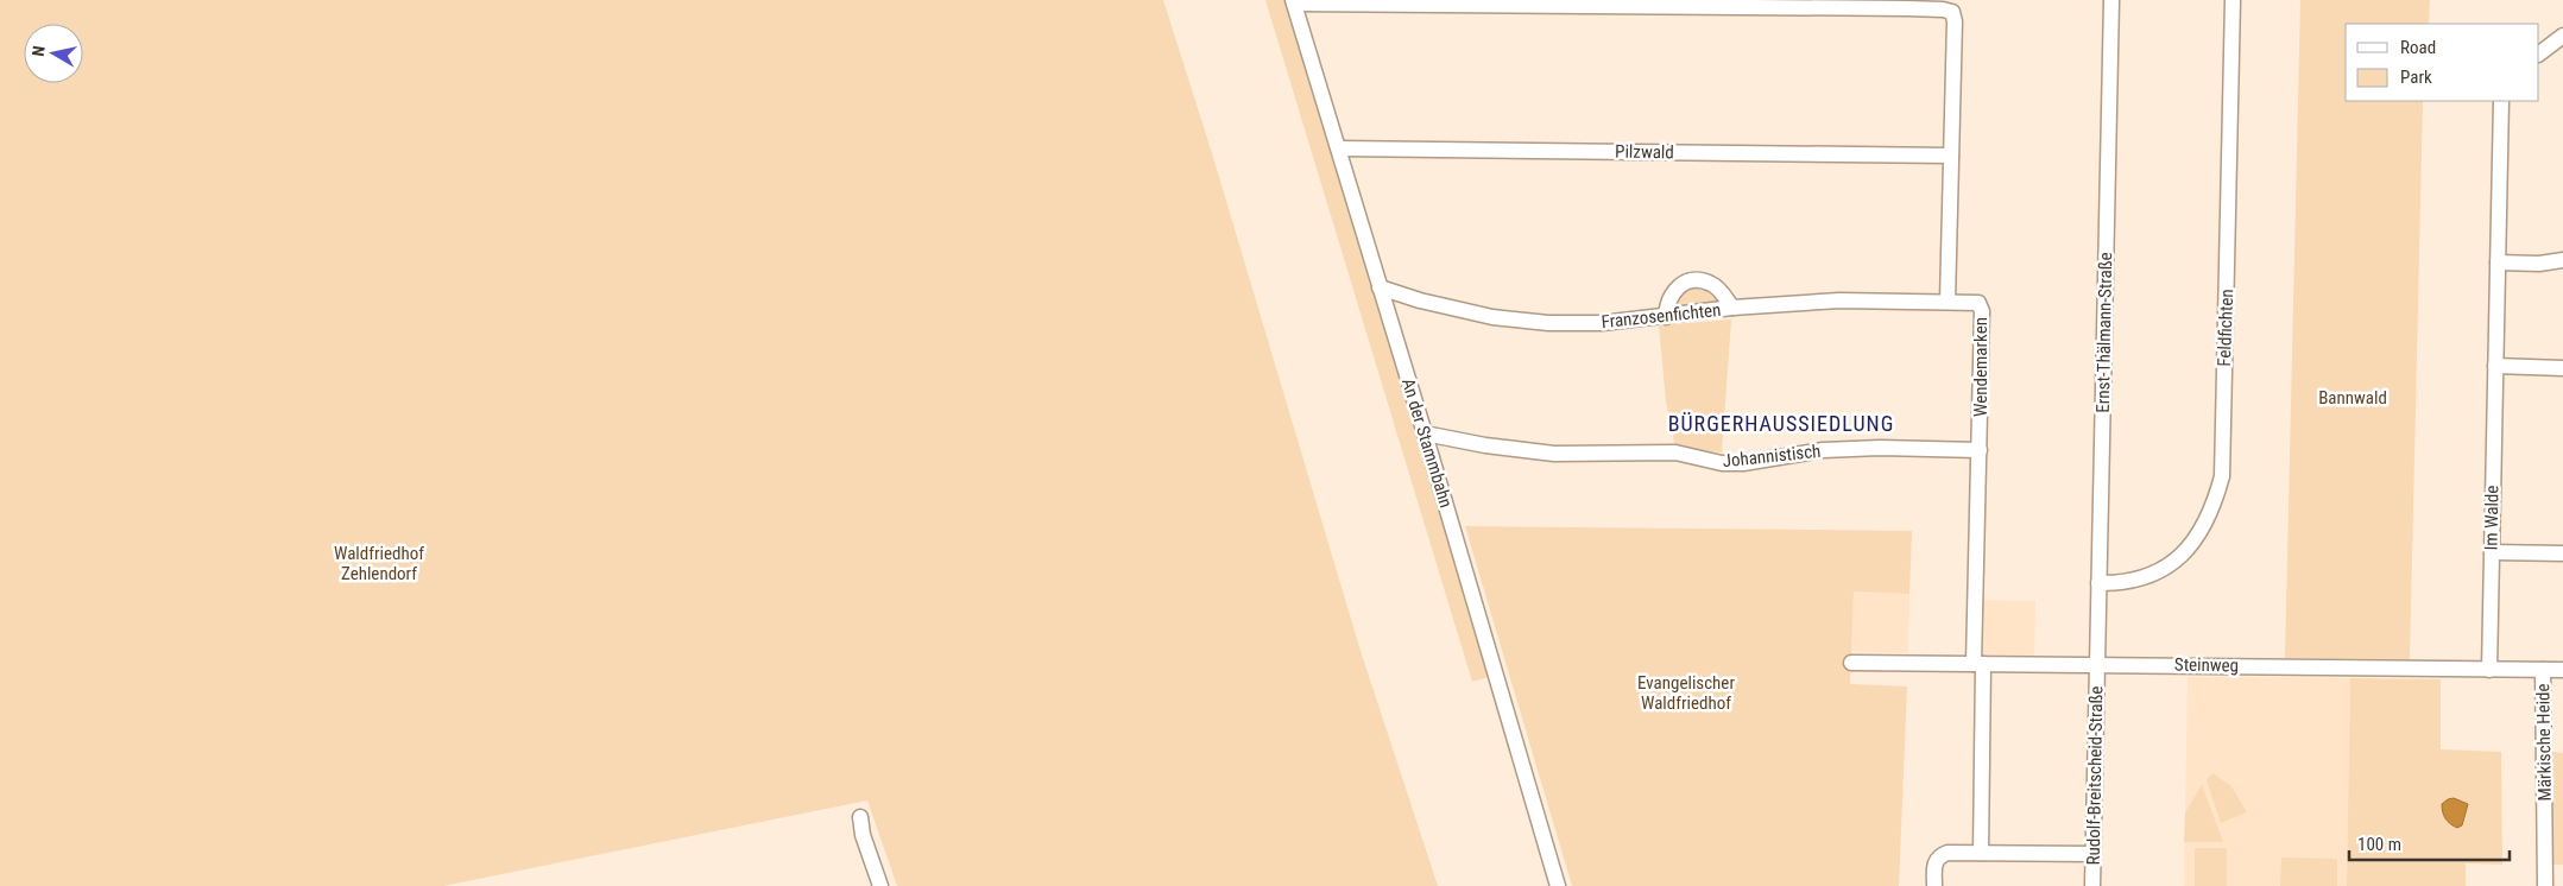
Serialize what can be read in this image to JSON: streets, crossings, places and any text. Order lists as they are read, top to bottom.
{
  "streets": {
    "street": [
      "Pilzwald",
      "Franzosenfichten",
      "Feldfichten",
      "Ernst-Thälmann-Straße",
      "Wendemarken",
      "An der Stammbahn",
      "Johannistisch",
      "Im Walde",
      "Steinweg",
      "Märkische Heide",
      "Rudolf-Breitscheid-Straße"
    ]
  },
  "crossings": [
    ["Pilzwald", "An der Stammbahn"],
    ["Franzosenfichten", "Wendemarken"],
    ["Franzosenfichten", "An der Stammbahn"],
    ["Feldfichten", "Ernst-Thälmann-Straße"],
    ["Ernst-Thälmann-Straße", "Steinweg"],
    ["Ernst-Thälmann-Straße", "Rudolf-Breitscheid-Straße"],
    ["Wendemarken", "Johannistisch"],
    ["Wendemarken", "Steinweg"],
    ["An der Stammbahn", "Johannistisch"],
    ["Im Walde", "Steinweg"],
    ["Steinweg", "Märkische Heide"],
    ["Steinweg", "Rudolf-Breitscheid-Straße"]
  ],
  "districts": ["BÜRGERHAUSSIEDLUNG"],
  "parks": ["Bannwald", "Waldfriedhof Zehlendorf", "Evangelischer Waldfriedhof"],
  "legend": ["Road", "Park"],
  "scale_bar": "100 m",
  "north": "left"
}
